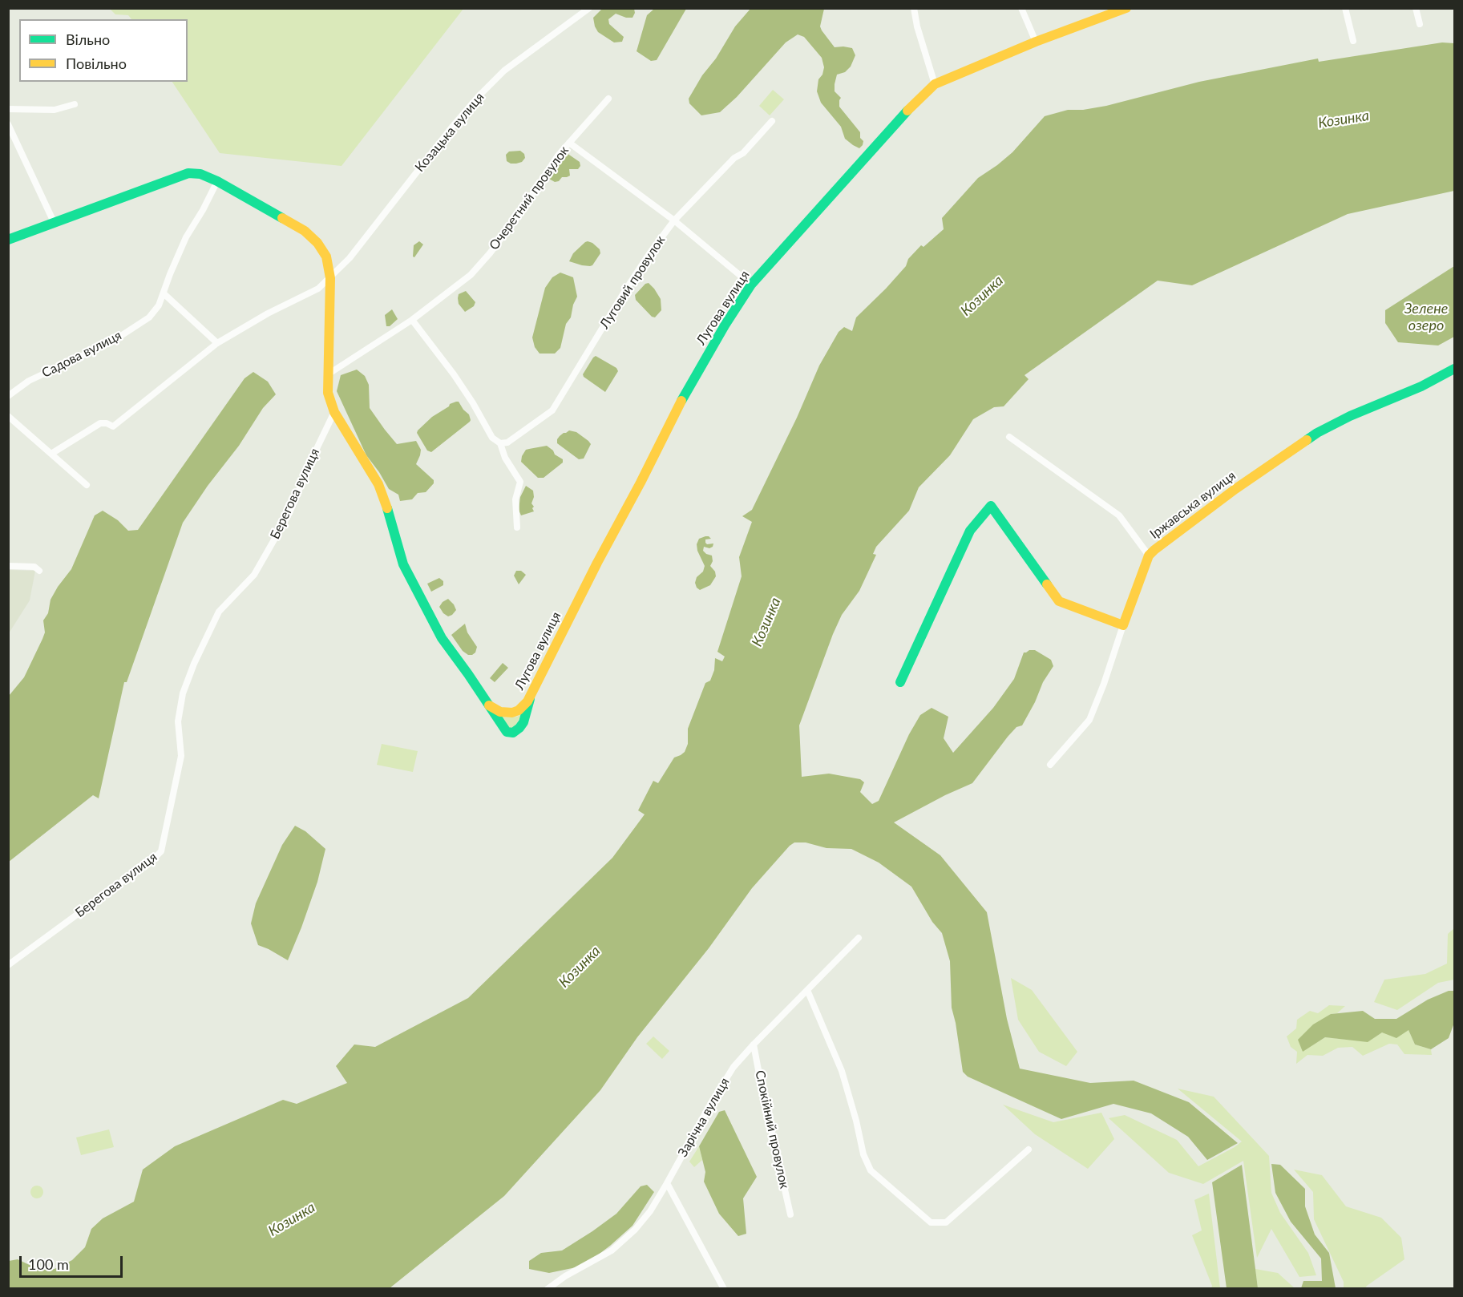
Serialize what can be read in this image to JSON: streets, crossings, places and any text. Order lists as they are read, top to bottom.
{
  "streets": {
    "street": [
      "Козацька вулиця",
      "Очеретний провулок",
      "Луговий провулок",
      "Лугова вулиця",
      "Садова вулиця",
      "Берегова вулиця",
      "Іржавська вулиця",
      "Зарічна вулиця",
      "Спокійний провулок"
    ]
  },
  "crossings": [
    ["Зарічна вулиця", "Спокійний провулок"]
  ],
  "water": ["Козинка", "Зелене озеро"],
  "legend": ["Вільно", "Повільно"],
  "scale_bar": "100 m"
}
